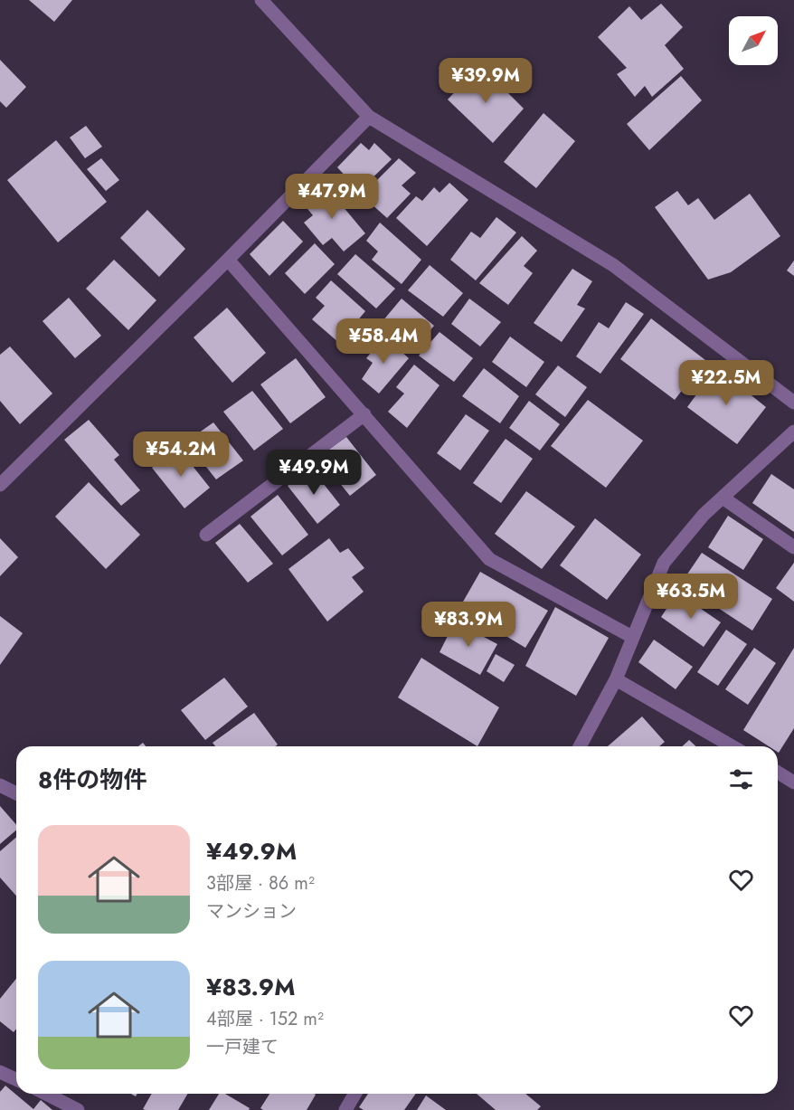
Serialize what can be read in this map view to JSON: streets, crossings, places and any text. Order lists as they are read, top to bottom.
{
  "north": "top right",
  "page": {
    "price": [
      "¥39.9M",
      "¥47.9M",
      "¥58.4M",
      "¥22.5M",
      "¥54.2M",
      "¥49.9M",
      "¥63.5M",
      "¥83.9M"
    ],
    "heading": "8件の物件",
    "list": [
      {
        "name": "¥49.9M",
        "note": "3部屋 · 86 m² · マンション"
      },
      {
        "name": "¥83.9M",
        "note": "4部屋 · 152 m² · 一戸建て"
      }
    ]
  }
}
